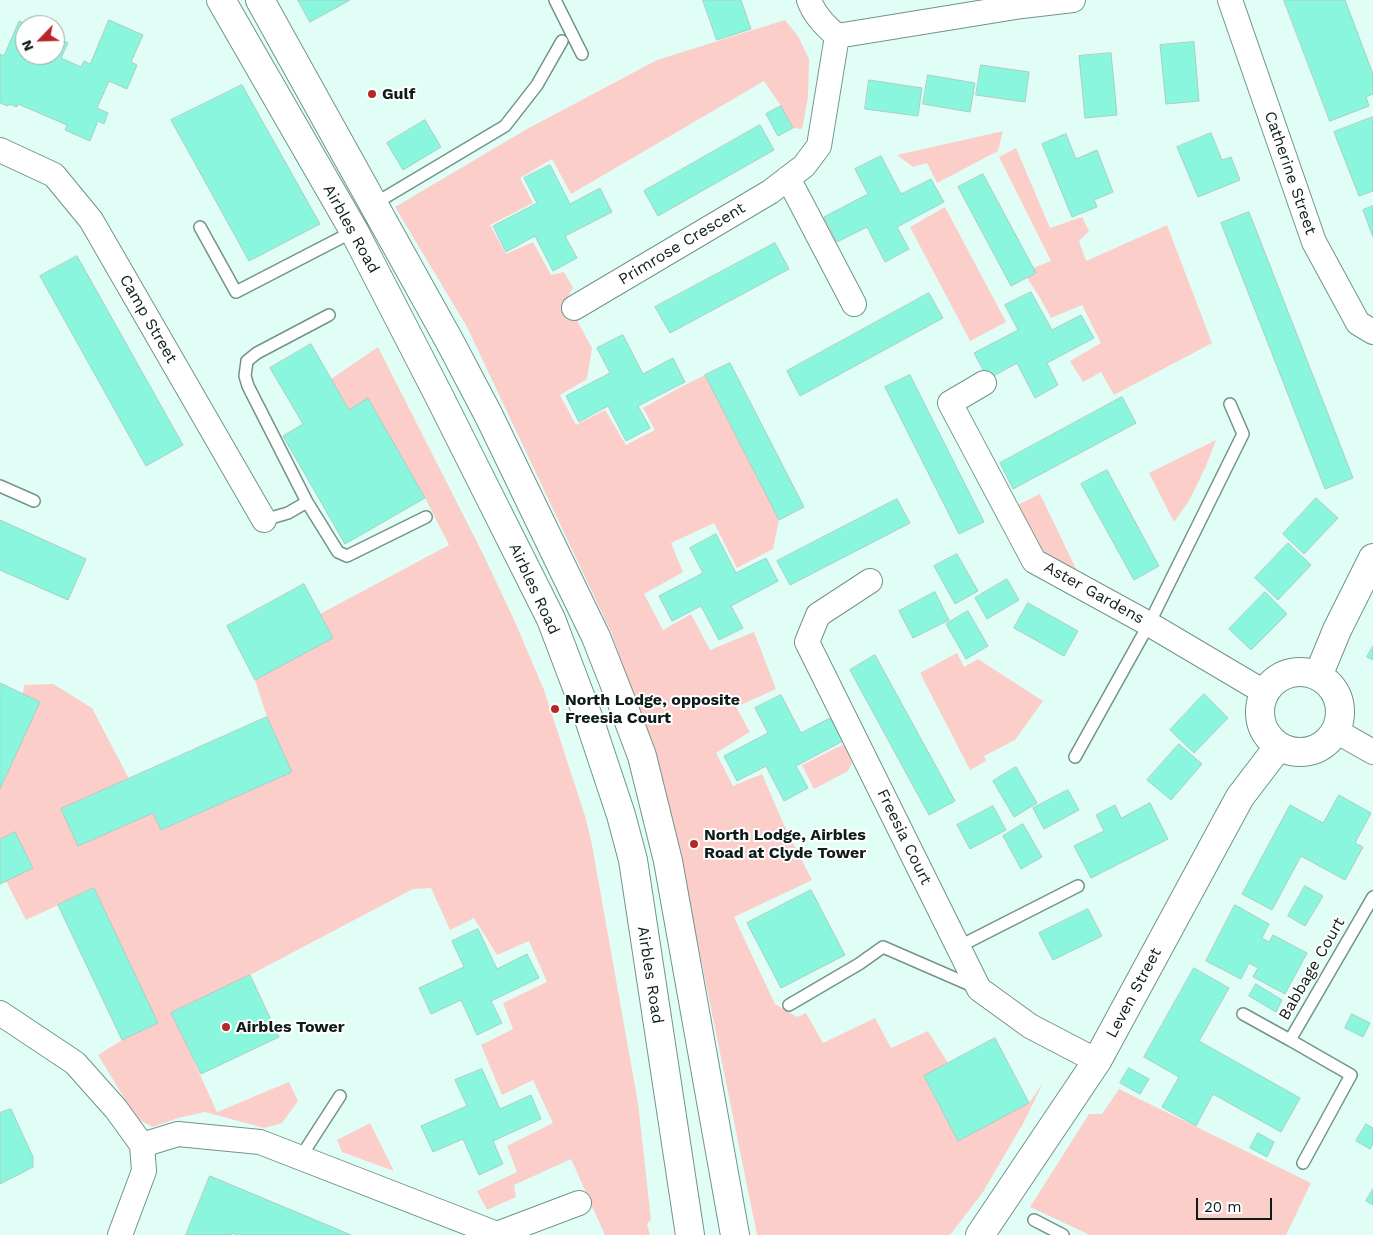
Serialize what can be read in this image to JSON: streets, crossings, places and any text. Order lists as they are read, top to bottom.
{
  "streets": {
    "main road": ["Airbles Road", "Leven Street"],
    "street": [
      "Catherine Street",
      "Primrose Crescent",
      "Camp Street",
      "Aster Gardens",
      "Freesia Court"
    ],
    "lane": ["Babbage Court"]
  },
  "crossings": [
    ["Aster Gardens", "Leven Street"],
    ["Freesia Court", "Leven Street"]
  ],
  "places": [
    "Gulf",
    "North Lodge, opposite Freesia Court",
    "North Lodge, Airbles Road at Clyde Tower",
    "Airbles Tower"
  ],
  "scale_bar": "20 m",
  "north": "bottom left"
}
